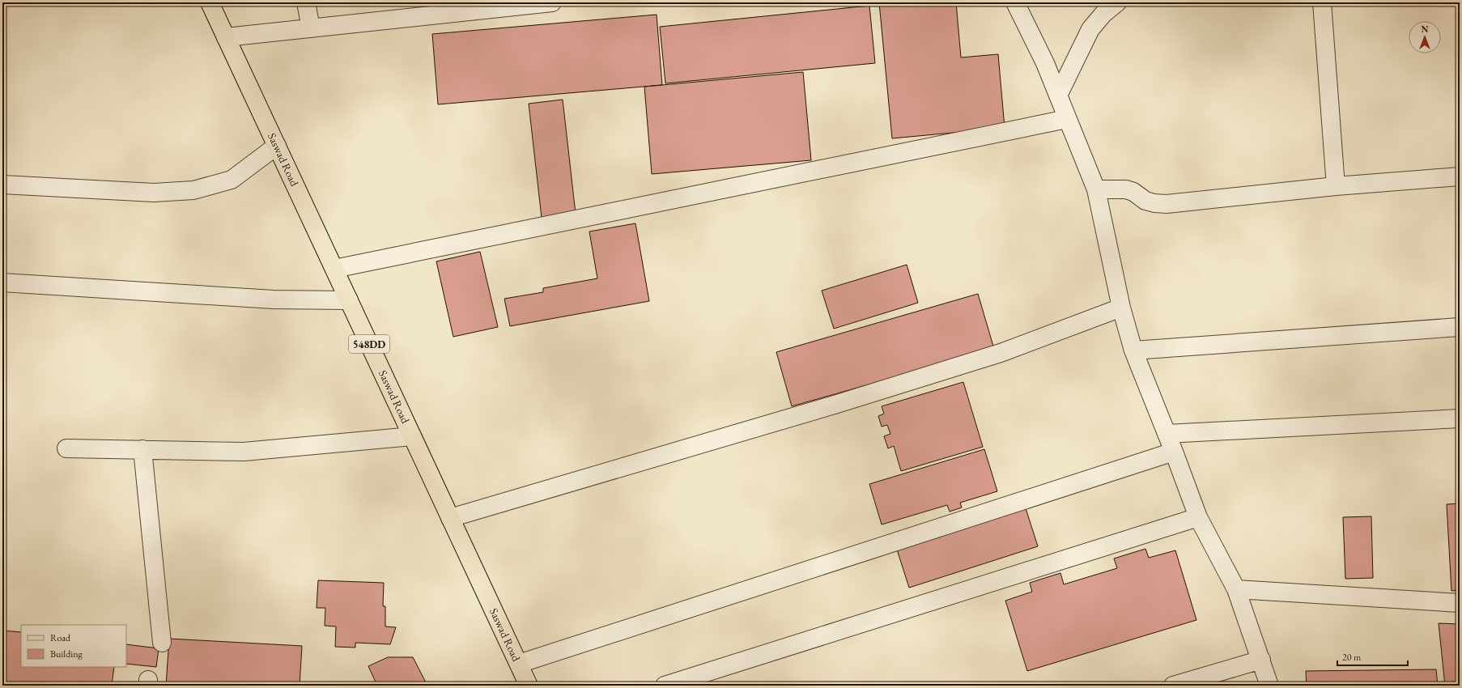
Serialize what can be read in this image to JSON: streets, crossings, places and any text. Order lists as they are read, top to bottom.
{
  "streets": {
    "highway": ["Saswad Road", "548DD"]
  },
  "legend": ["Road", "Building"],
  "scale_bar": "20 m",
  "north": "top"
}
